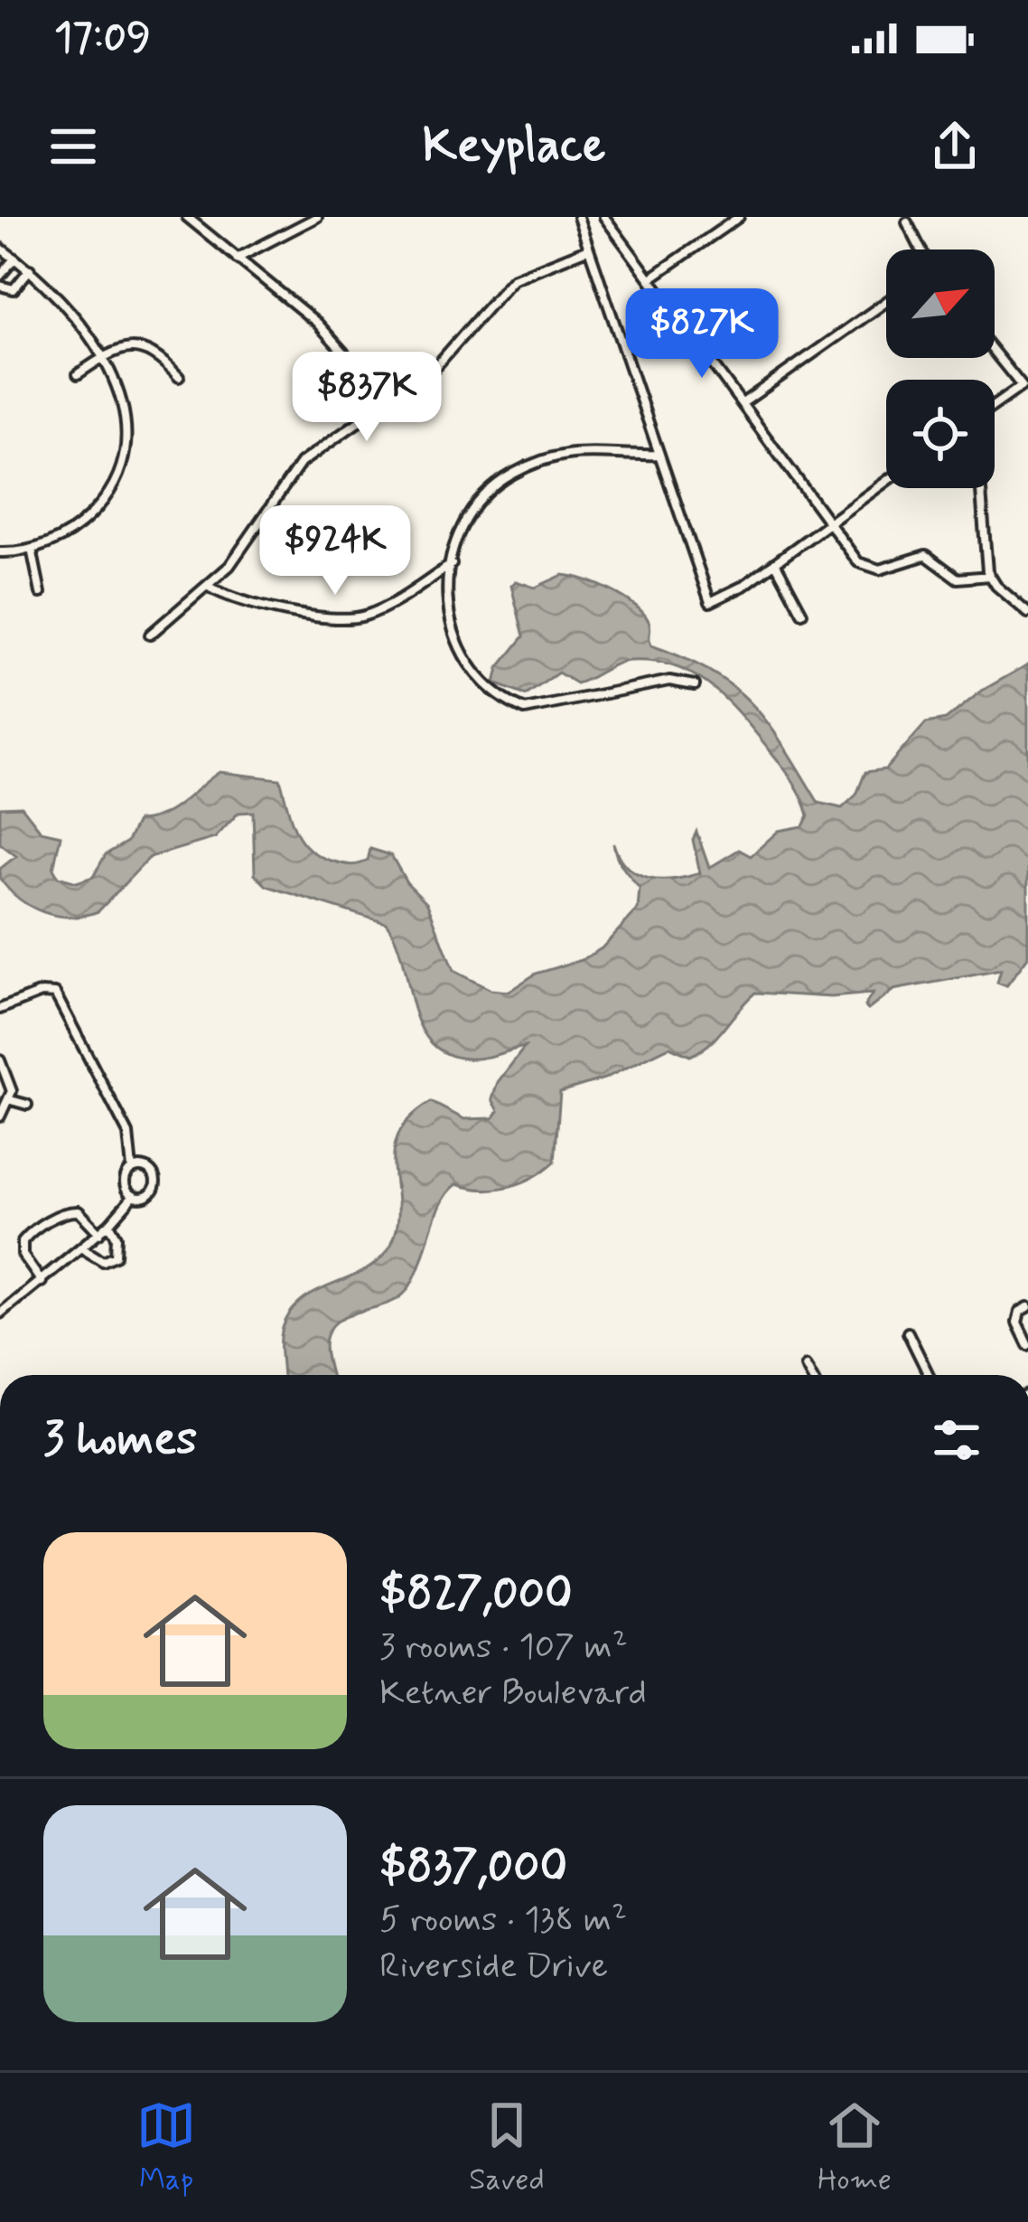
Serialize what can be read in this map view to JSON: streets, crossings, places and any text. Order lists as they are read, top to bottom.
{
  "north": "top right",
  "page": {
    "status": "17:09",
    "header": "Keyplace",
    "price": ["$827K", "$837K", "$924K"],
    "heading": "3 homes",
    "list": [
      {
        "name": "$827,000",
        "note": "3 rooms · 107 m² · Ketner Boulevard"
      },
      {
        "name": "$837,000",
        "note": "5 rooms · 138 m² · Riverside Drive"
      }
    ],
    "tabs": ["Map", "Saved", "Home"]
  }
}
